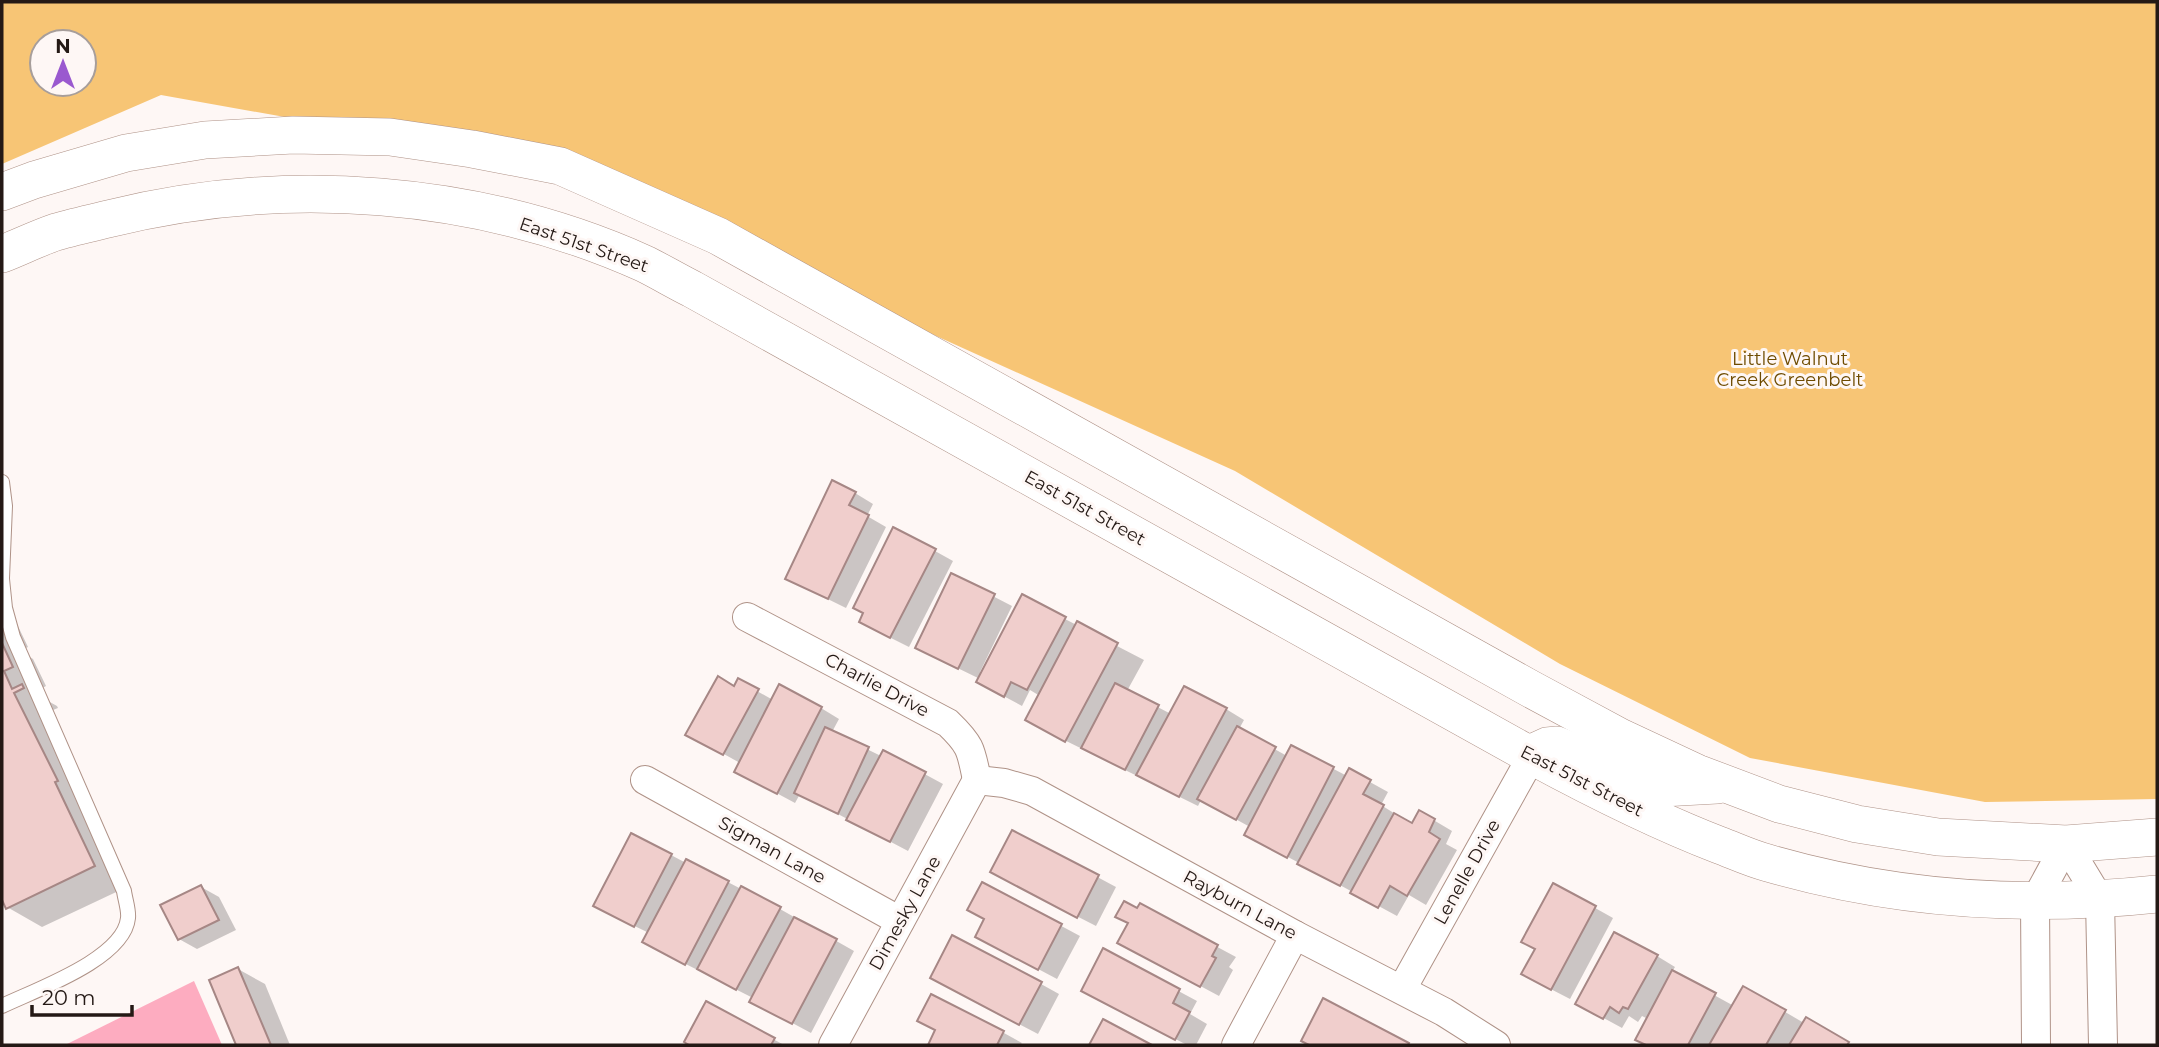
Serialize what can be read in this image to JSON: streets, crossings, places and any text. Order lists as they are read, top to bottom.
{
  "streets": {
    "street": [
      "East 51st Street",
      "Charlie Drive",
      "Sigman Lane",
      "Lenelle Drive",
      "Rayburn Lane",
      "Dimesky Lane"
    ]
  },
  "crossings": [
    ["East 51st Street", "Lenelle Drive"],
    ["Charlie Drive", "Rayburn Lane"],
    ["Charlie Drive", "Dimesky Lane"],
    ["Sigman Lane", "Dimesky Lane"],
    ["Lenelle Drive", "Rayburn Lane"],
    ["Rayburn Lane", "Dimesky Lane"]
  ],
  "parks": ["Little Walnut Creek Greenbelt"],
  "scale_bar": "20 m",
  "north": "top"
}
